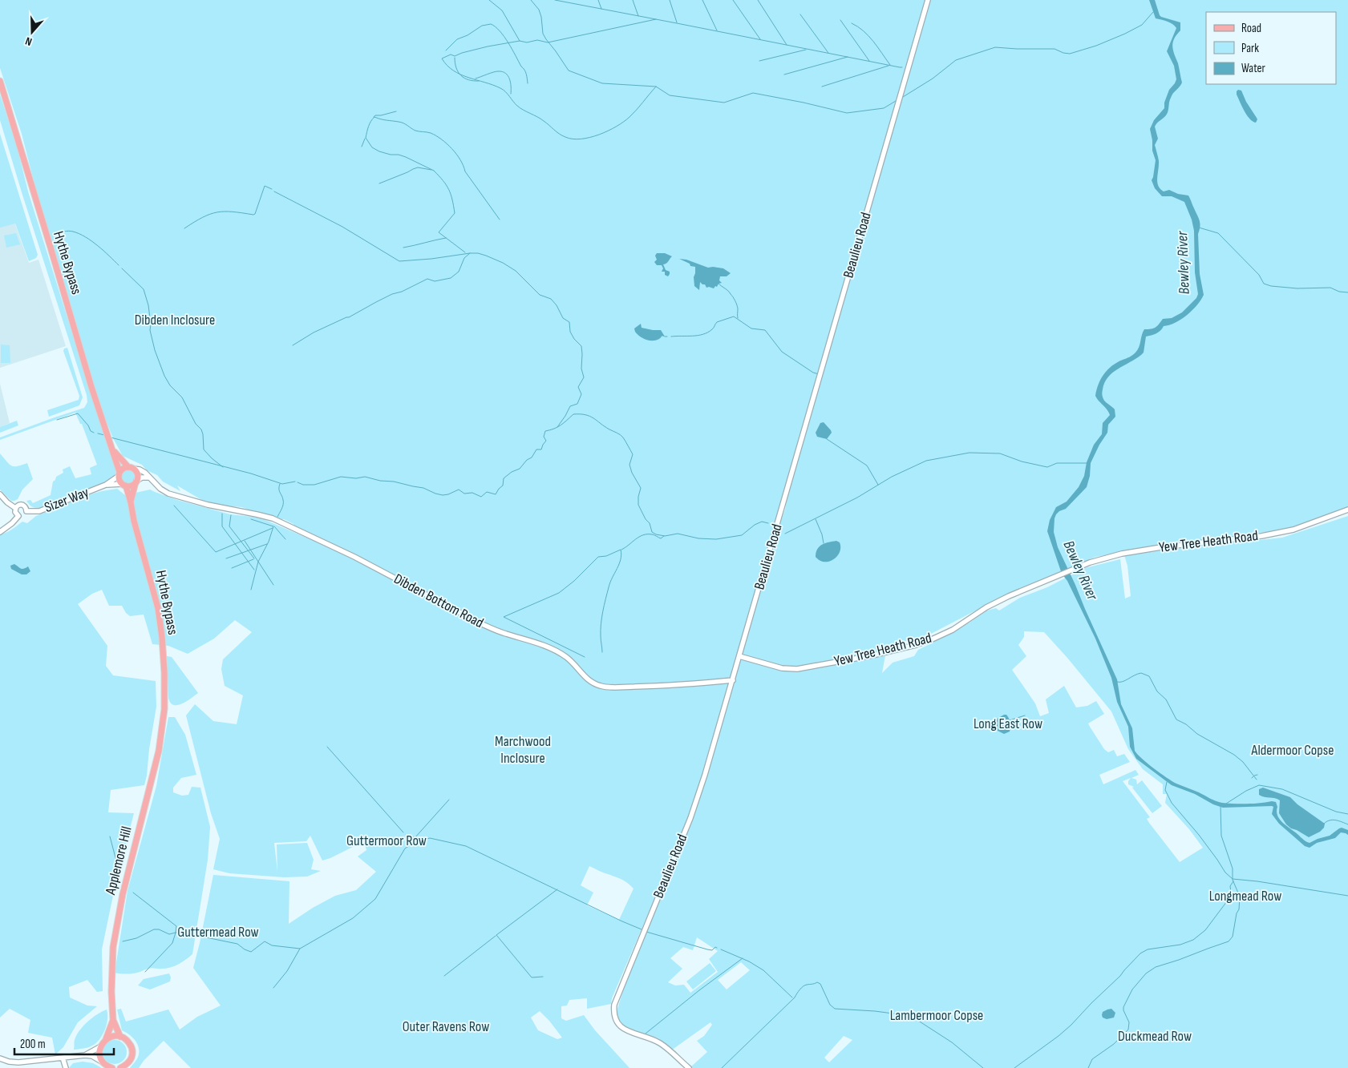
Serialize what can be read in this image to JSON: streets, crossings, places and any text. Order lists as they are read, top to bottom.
{
  "streets": {
    "main road": ["Hythe Bypass", "Applemore Hill"],
    "street": [
      "Beaulieu Road",
      "Sizer Way",
      "Yew Tree Heath Road",
      "Dibden Bottom Road"
    ]
  },
  "crossings": [
    ["Beaulieu Road", "Yew Tree Heath Road"],
    ["Beaulieu Road", "Dibden Bottom Road"],
    ["Hythe Bypass", "Sizer Way"],
    ["Hythe Bypass", "Dibden Bottom Road"],
    ["Hythe Bypass", "Applemore Hill"],
    ["Sizer Way", "Dibden Bottom Road"]
  ],
  "water": ["Bewley River"],
  "parks": [
    "Dibden Inclosure",
    "Long East Row",
    "Marchwood Inclosure",
    "Aldermoor Copse",
    "Guttermoor Row",
    "Longmead Row",
    "Guttermead Row",
    "Lambermoor Copse",
    "Outer Ravens Row",
    "Duckmead Row"
  ],
  "legend": ["Road", "Park", "Water"],
  "scale_bar": "200 m",
  "north": "bottom"
}
